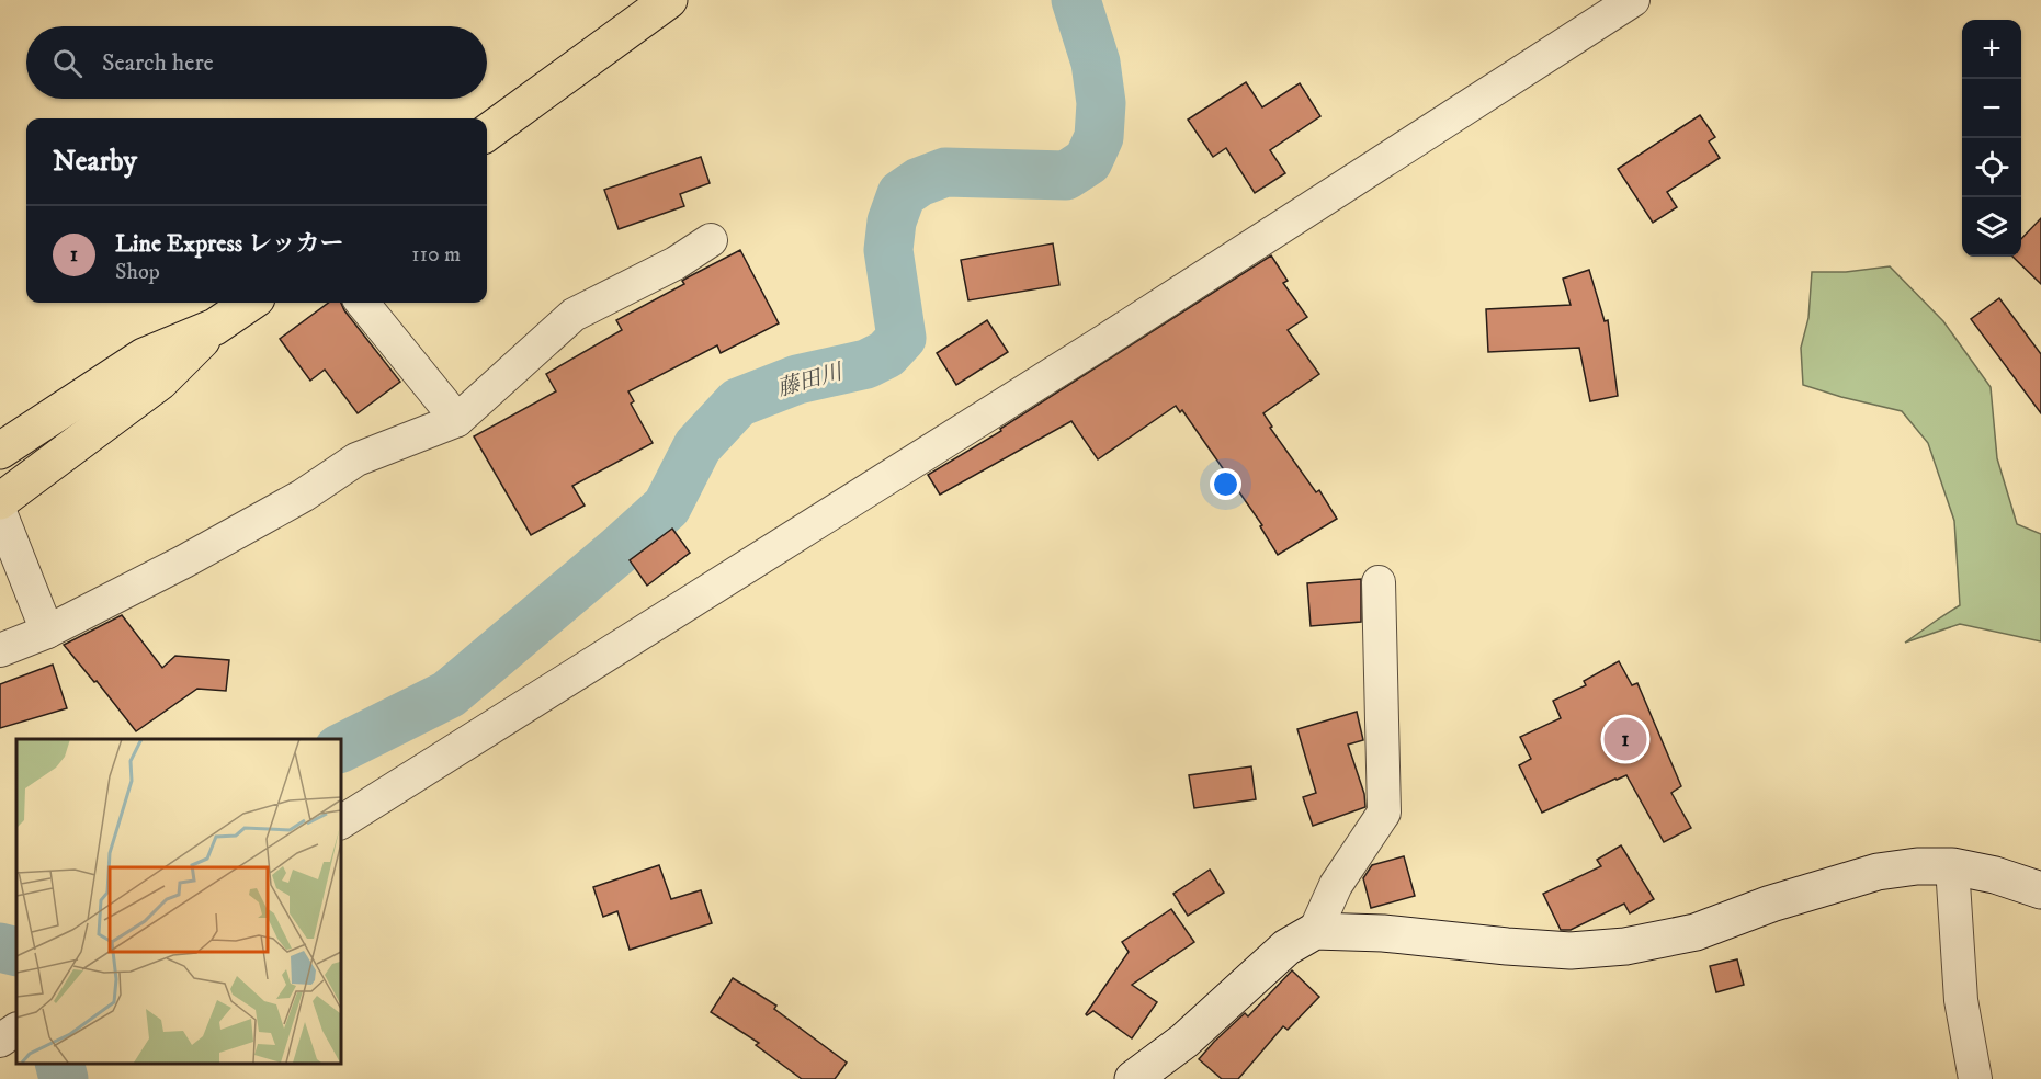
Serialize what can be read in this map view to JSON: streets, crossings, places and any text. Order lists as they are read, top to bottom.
{
  "water": ["藤田川"],
  "page": {
    "map_buttons": ["+", "−"],
    "search": "Search here",
    "heading": "Nearby",
    "list": [
      {
        "mark": "1",
        "name": "Line Express レッカー",
        "note": "Shop",
        "value": "110 m"
      }
    ],
    "pins": "1"
  }
}
